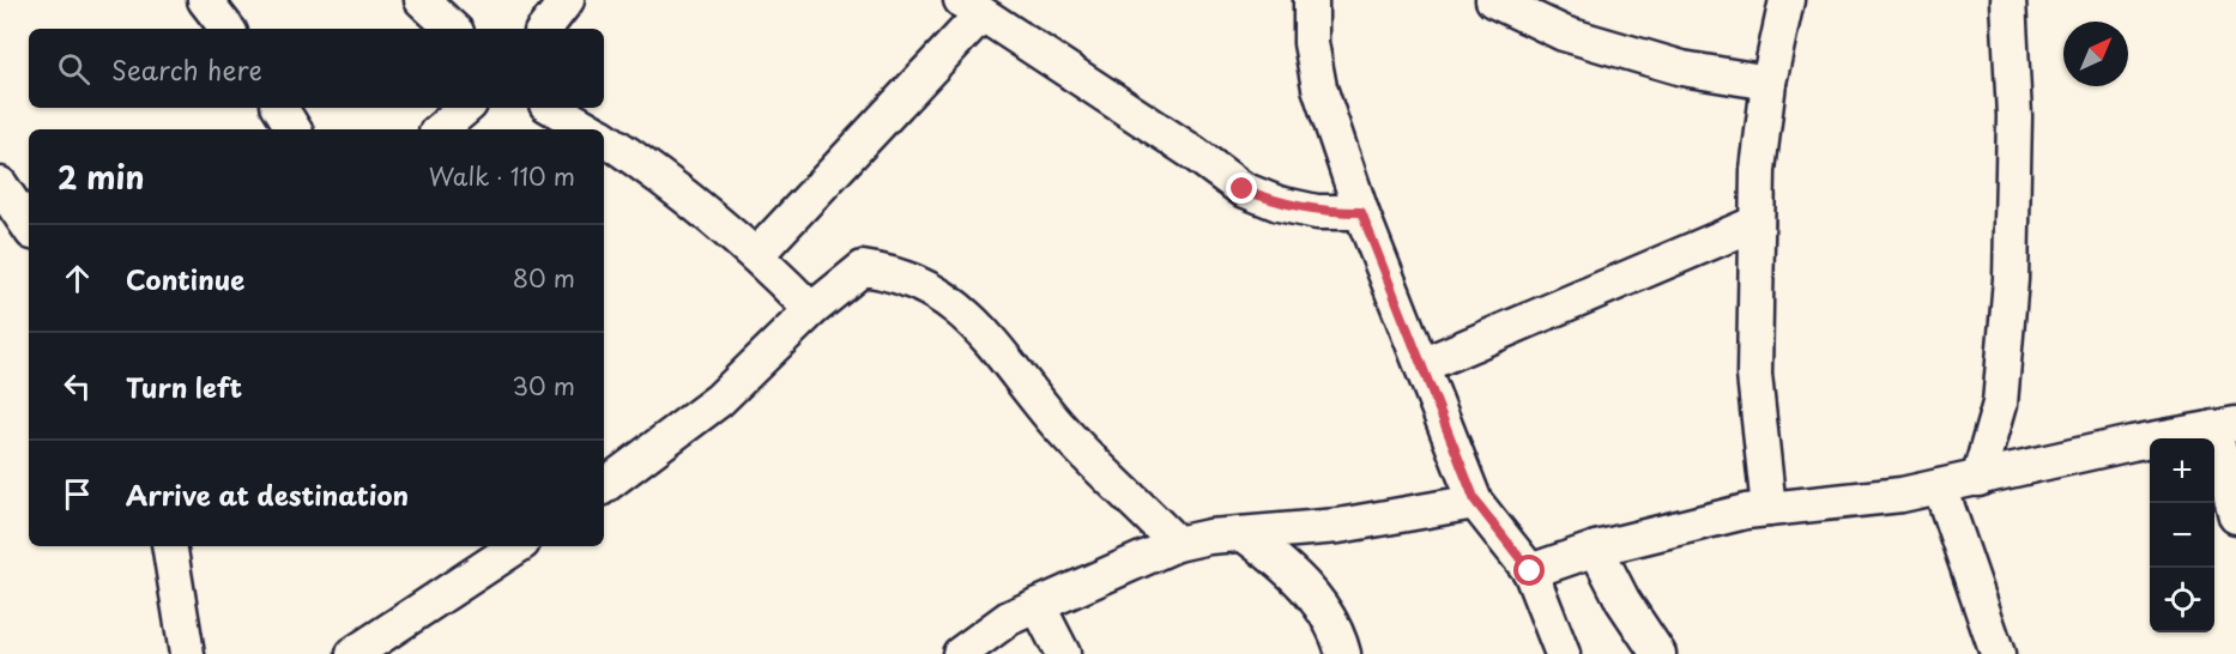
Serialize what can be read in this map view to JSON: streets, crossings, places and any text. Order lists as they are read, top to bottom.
{
  "north": "top right",
  "page": {
    "search": "Search here",
    "heading": ["2 min", "Walk · 110 m"],
    "list": [
      ["Continue", "80 m"],
      ["Turn left", "30 m"],
      "Arrive at destination"
    ],
    "map_buttons": ["+", "−"]
  }
}
